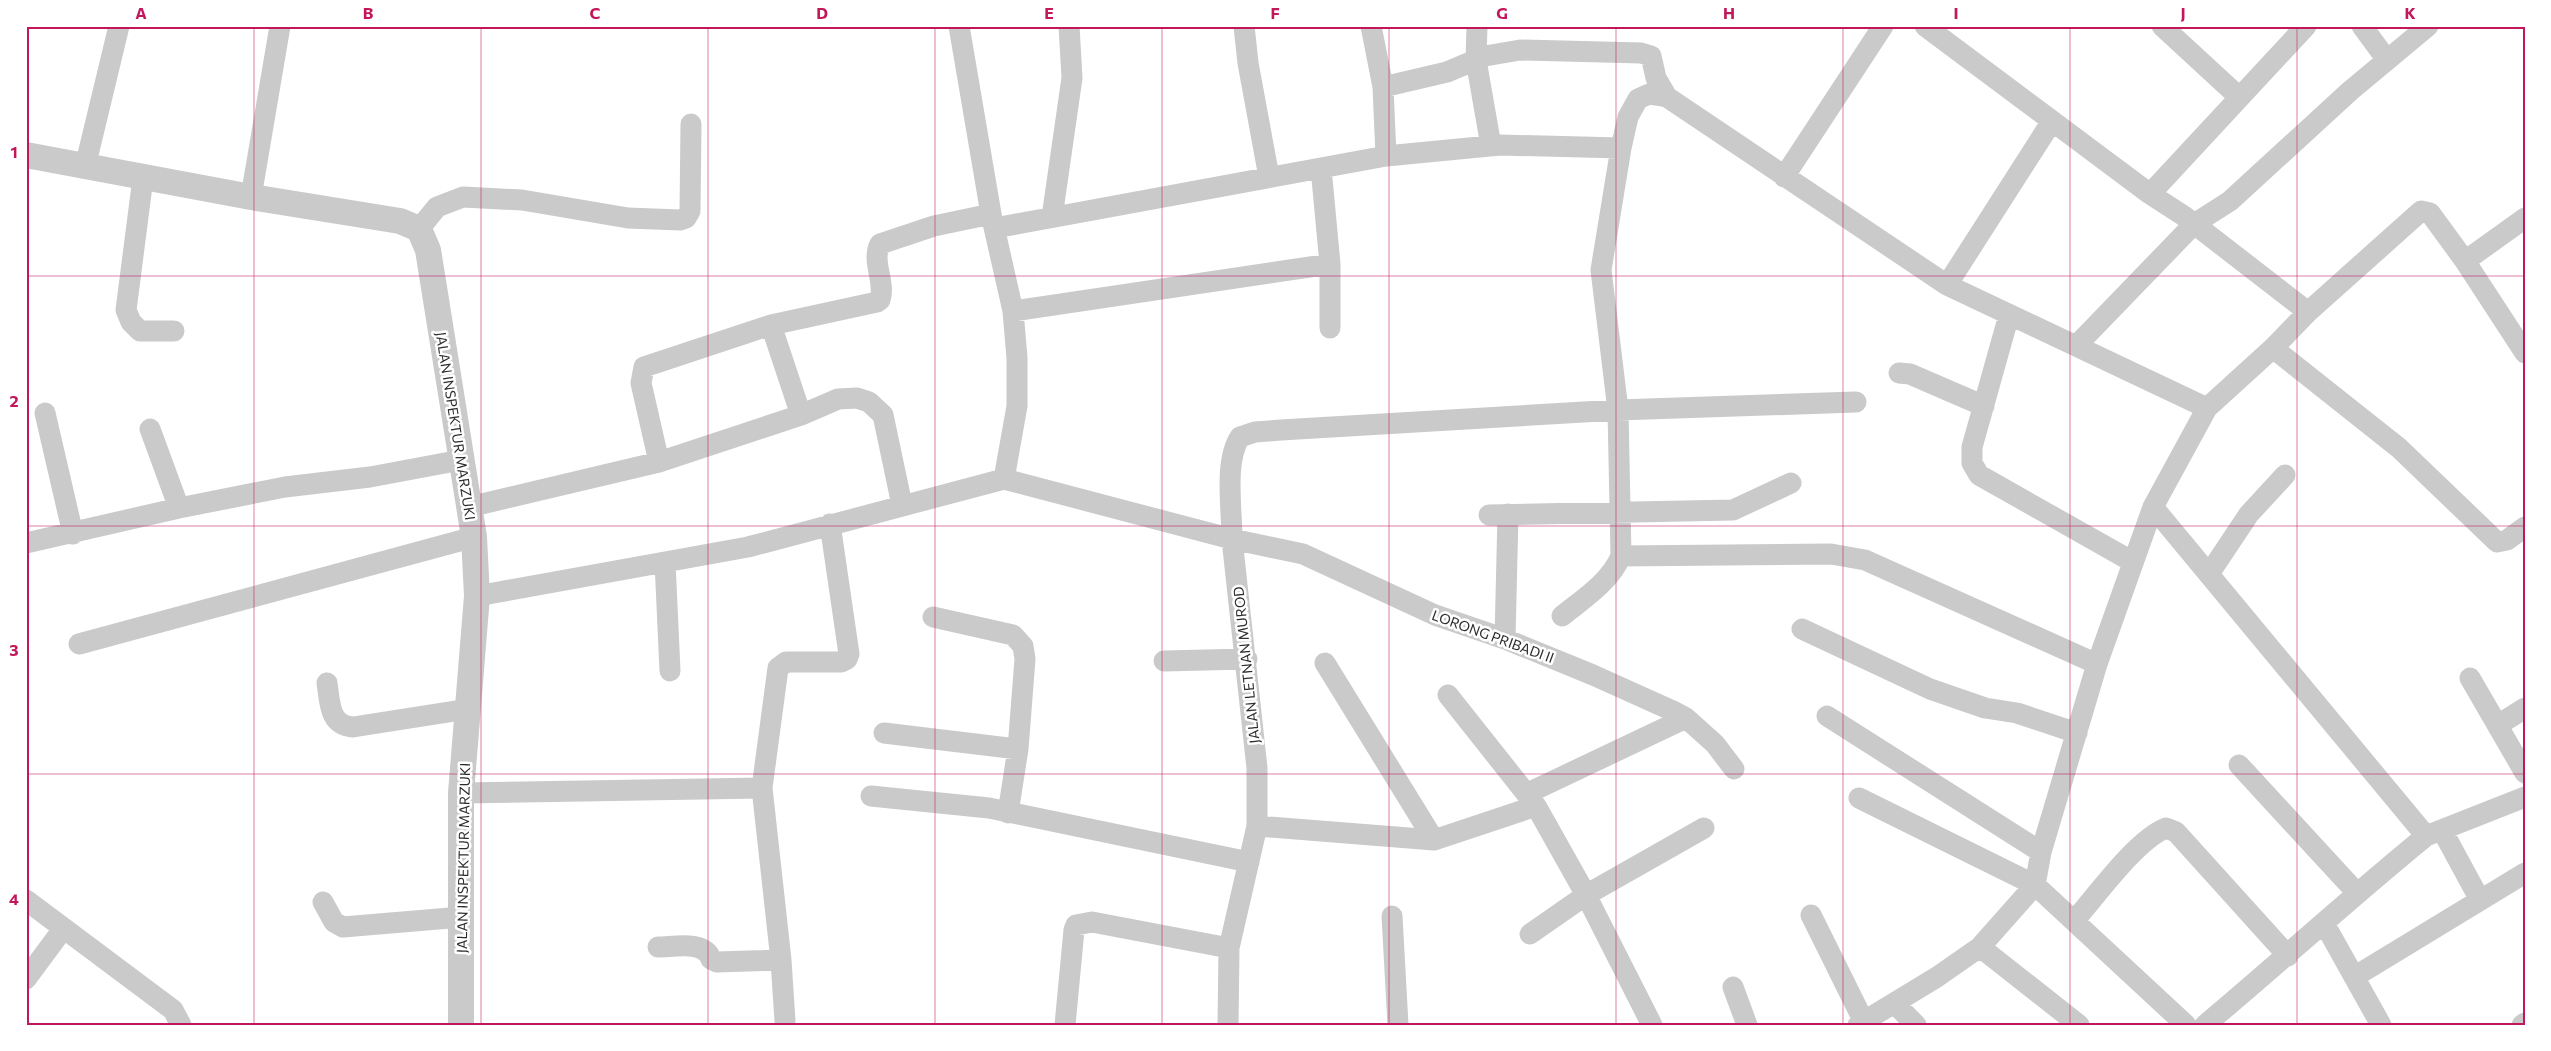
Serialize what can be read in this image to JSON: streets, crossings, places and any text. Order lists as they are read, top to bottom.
{
  "streets": {
    "street": ["JALAN INSPEKTUR MARZUKI", "LORONG PRIBADI II", "JALAN LETNAN MUROD"]
  },
  "crossings": [
    ["LORONG PRIBADI II", "JALAN LETNAN MUROD"]
  ],
  "grid": {
    "columns": [
      "A",
      "B",
      "C",
      "D",
      "E",
      "F",
      "G",
      "H",
      "I",
      "J",
      "K"
    ],
    "rows": [
      "1",
      "2",
      "3",
      "4"
    ]
  }
}
